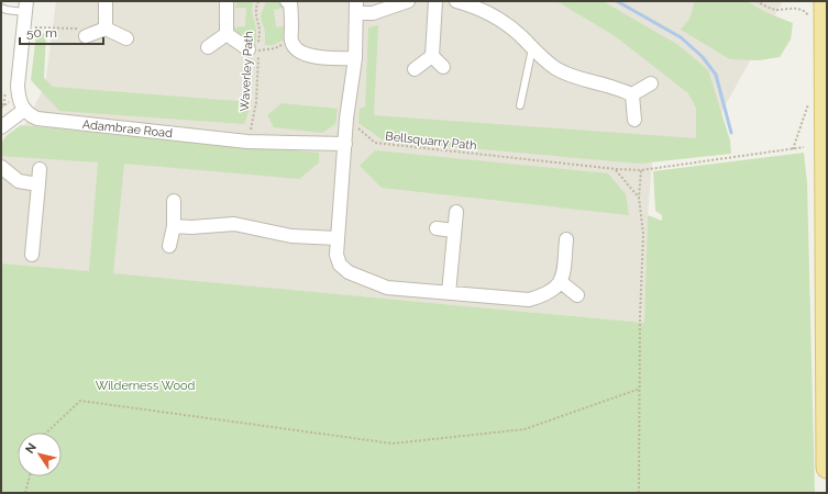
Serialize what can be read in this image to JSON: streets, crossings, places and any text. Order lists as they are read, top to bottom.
{
  "streets": {
    "street": ["Adambrae Road"],
    "path": ["Waverley Path", "Bellsquarry Path"]
  },
  "crossings": [
    ["Waverley Path", "Adambrae Road"]
  ],
  "parks": ["Wilderness Wood"],
  "scale_bar": "50 m",
  "north": "top left"
}
